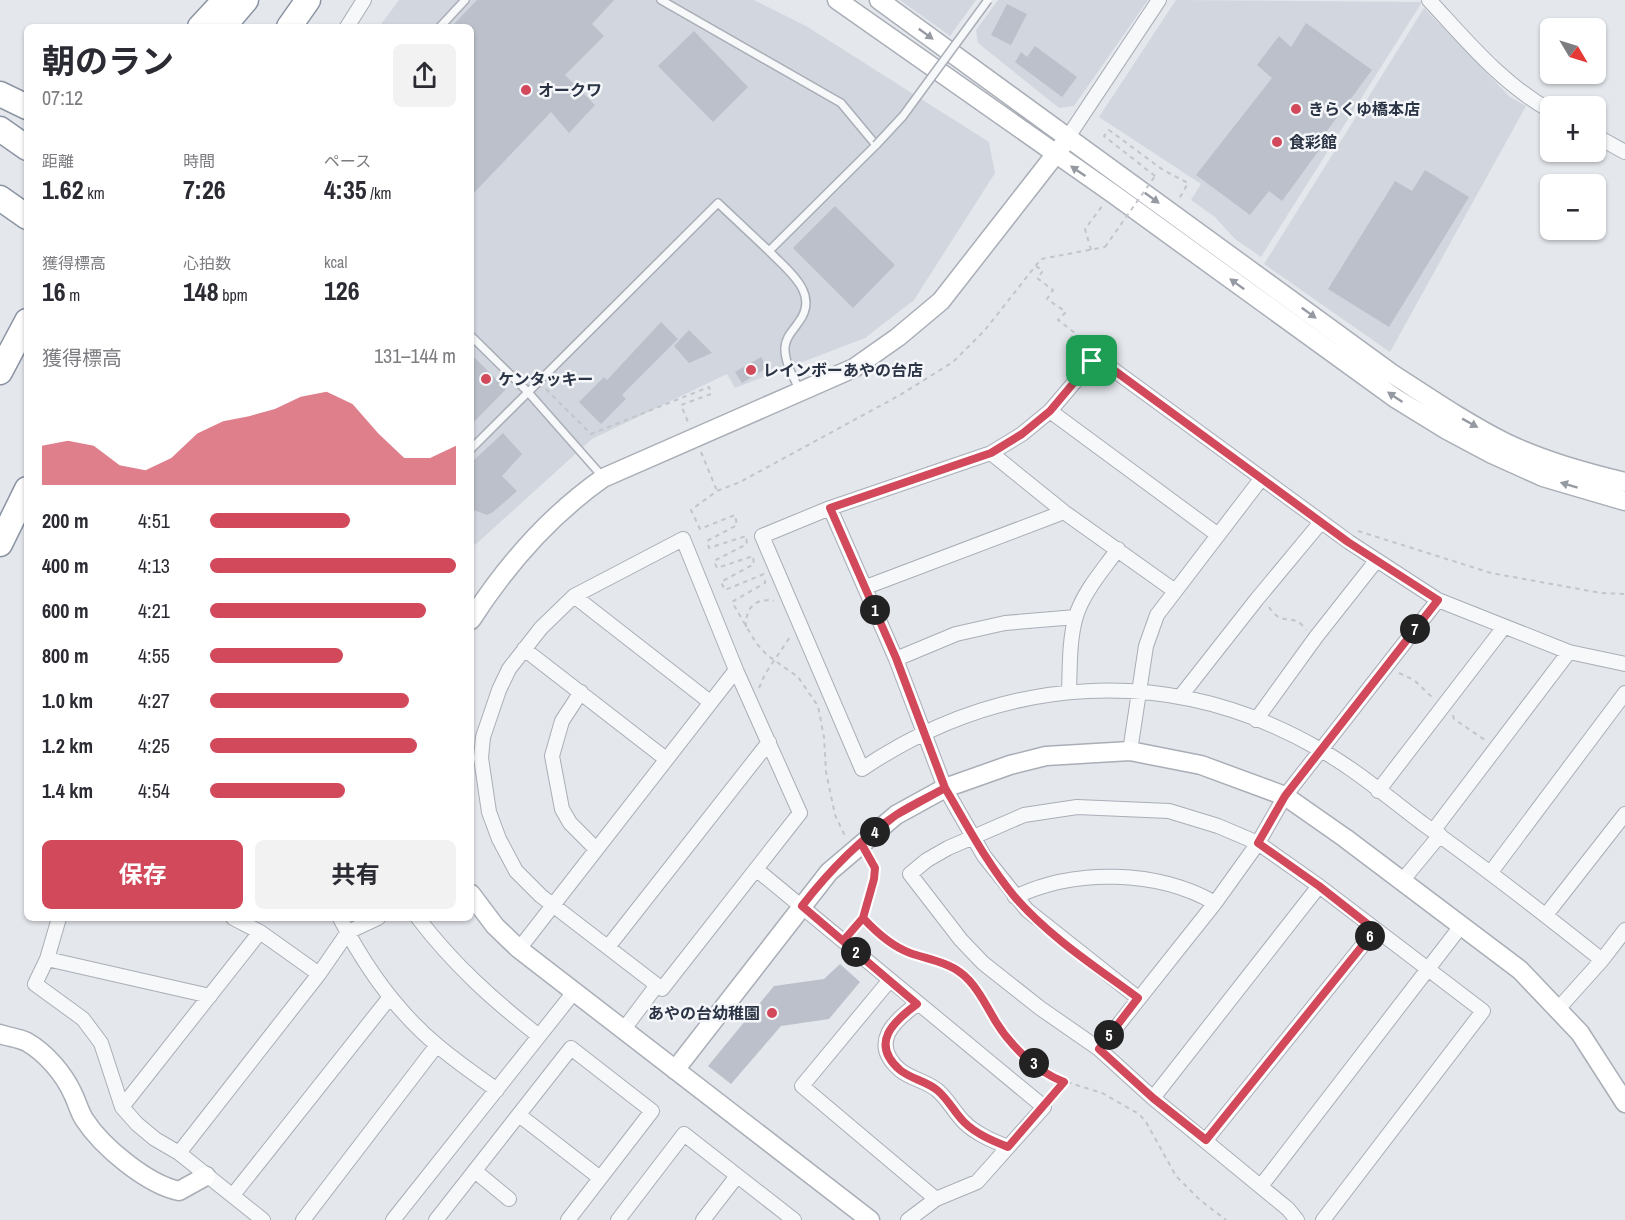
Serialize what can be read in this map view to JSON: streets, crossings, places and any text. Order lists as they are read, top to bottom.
{
  "places": [
    "オークワ",
    "きらくゆ橋本店",
    "食彩館",
    "レインボーあやの台店",
    "ケンタッキー",
    "あやの台幼稚園"
  ],
  "north": "bottom right",
  "page": {
    "map_buttons": ["+", "−"],
    "heading": ["朝のラン", "07:12"],
    "stats": [
      ["距離", "1.62 km"],
      ["時間", "7:26"],
      ["ペース", "4:35 /km"],
      ["獲得標高", "16 m"],
      ["心拍数", "148 bpm"],
      ["kcal", "126"]
    ],
    "chart": ["獲得標高", "131–144 m"],
    "list": [
      {
        "name": "200 m",
        "note": "4:51"
      },
      {
        "name": "400 m",
        "note": "4:13"
      },
      {
        "name": "600 m",
        "note": "4:21"
      },
      {
        "name": "800 m",
        "note": "4:55"
      },
      {
        "name": "1.0 km",
        "note": "4:27"
      },
      {
        "name": "1.2 km",
        "note": "4:25"
      },
      {
        "name": "1.4 km",
        "note": "4:54"
      }
    ],
    "pins": [
      "1",
      "7",
      "4",
      "6",
      "2",
      "5",
      "3"
    ],
    "buttons": ["保存", "共有"]
  }
}
